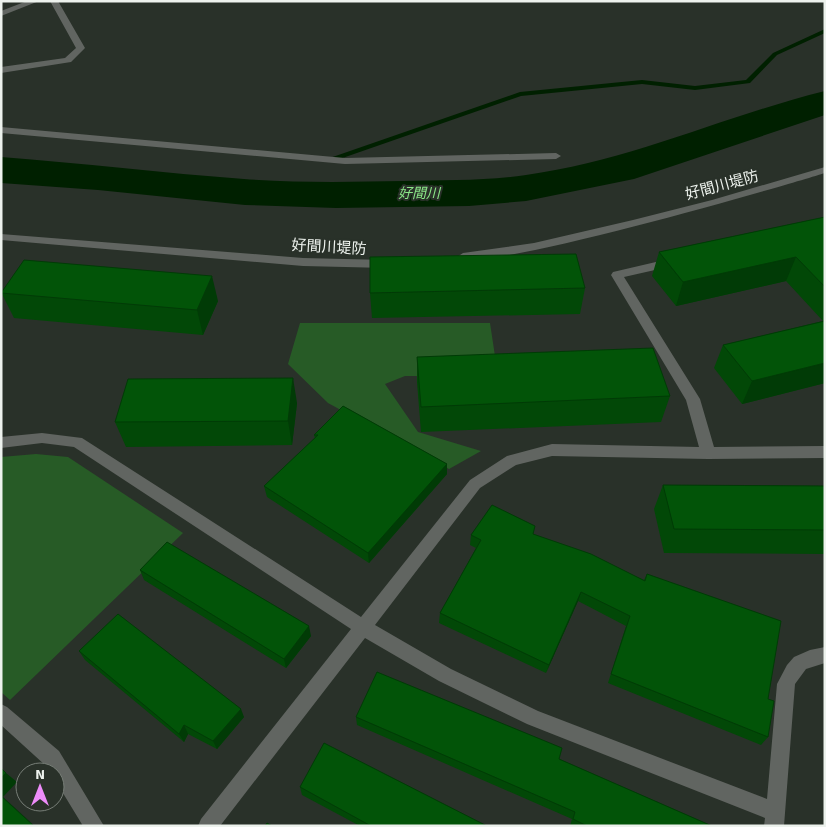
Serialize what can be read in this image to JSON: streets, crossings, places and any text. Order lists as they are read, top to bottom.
{
  "streets": {
    "street": ["好間川堤防"]
  },
  "water": ["好間川"],
  "north": "top"
}
